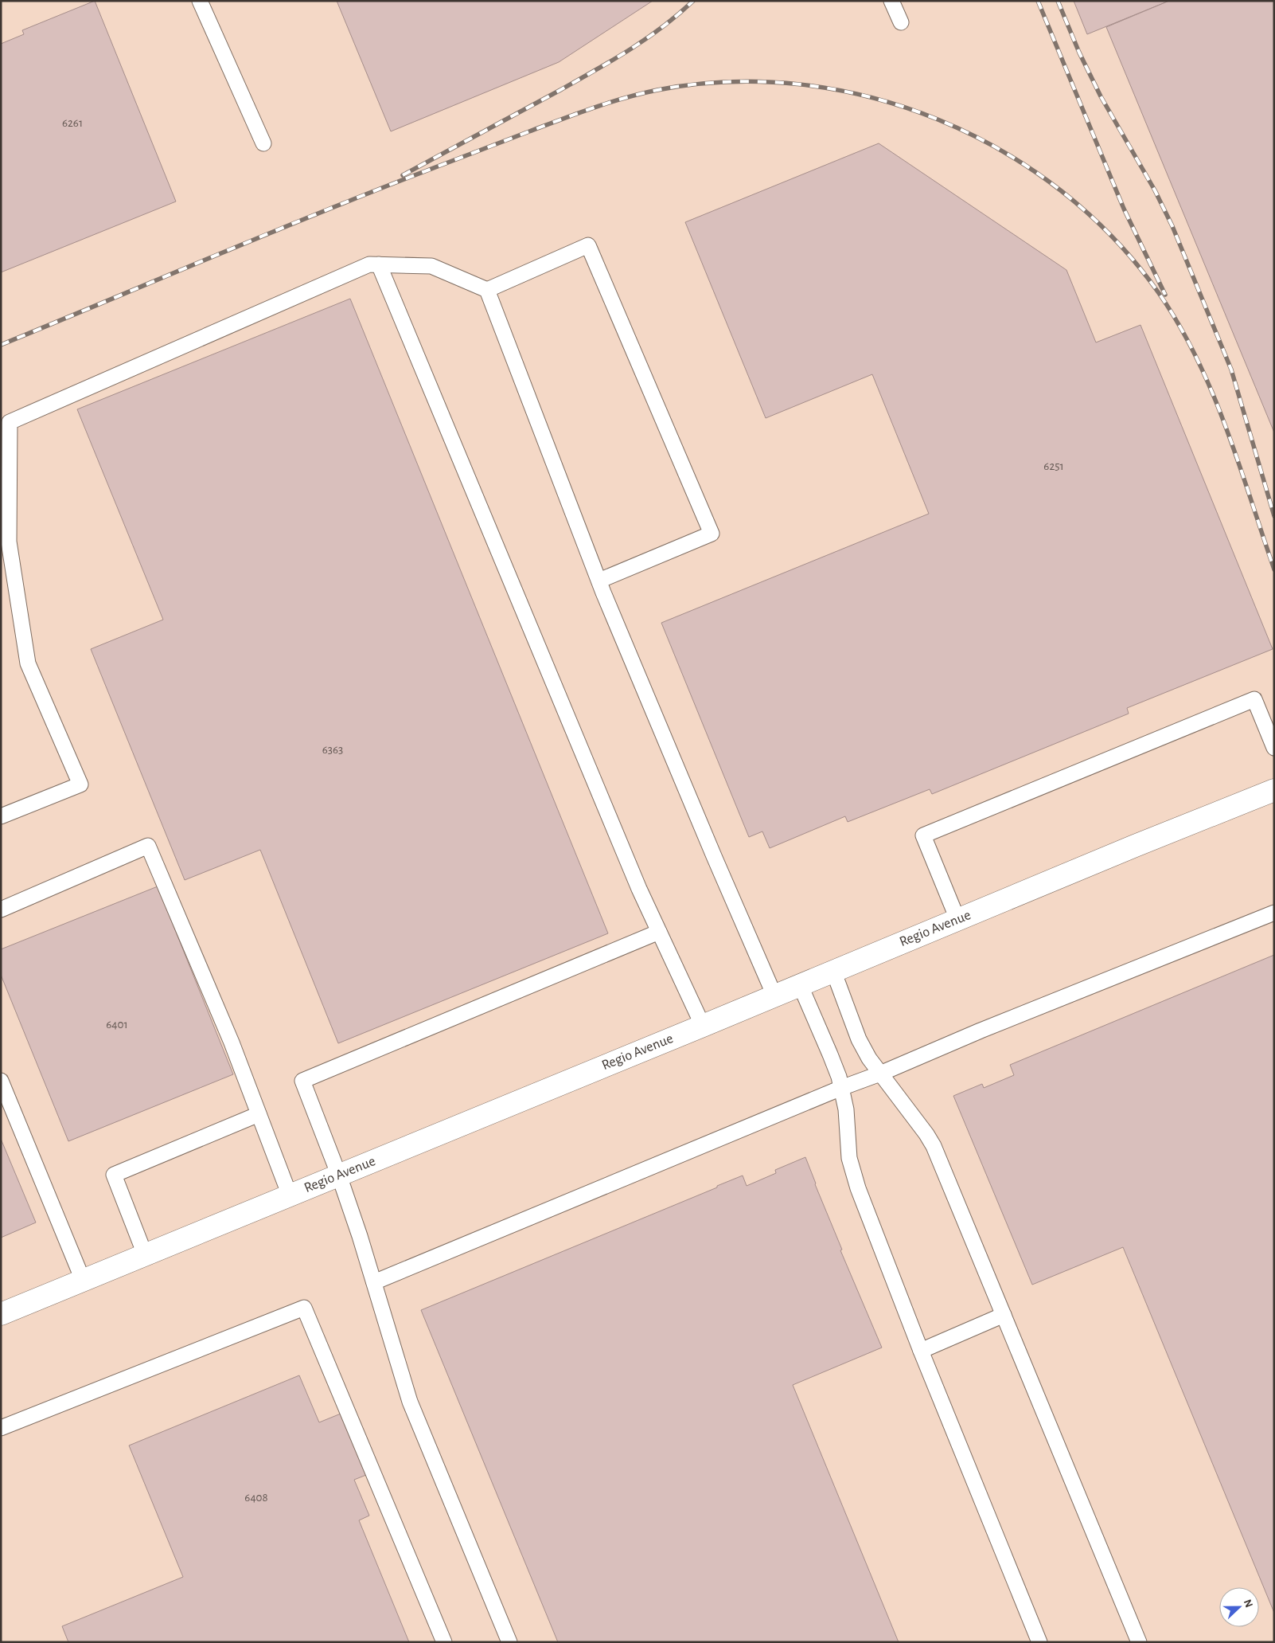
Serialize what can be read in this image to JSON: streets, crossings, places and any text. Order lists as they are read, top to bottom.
{
  "streets": {
    "street": ["Regio Avenue"]
  },
  "house_numbers": [
    "6261",
    "6251",
    "6363",
    "6401",
    "6408"
  ],
  "north": "right"
}
